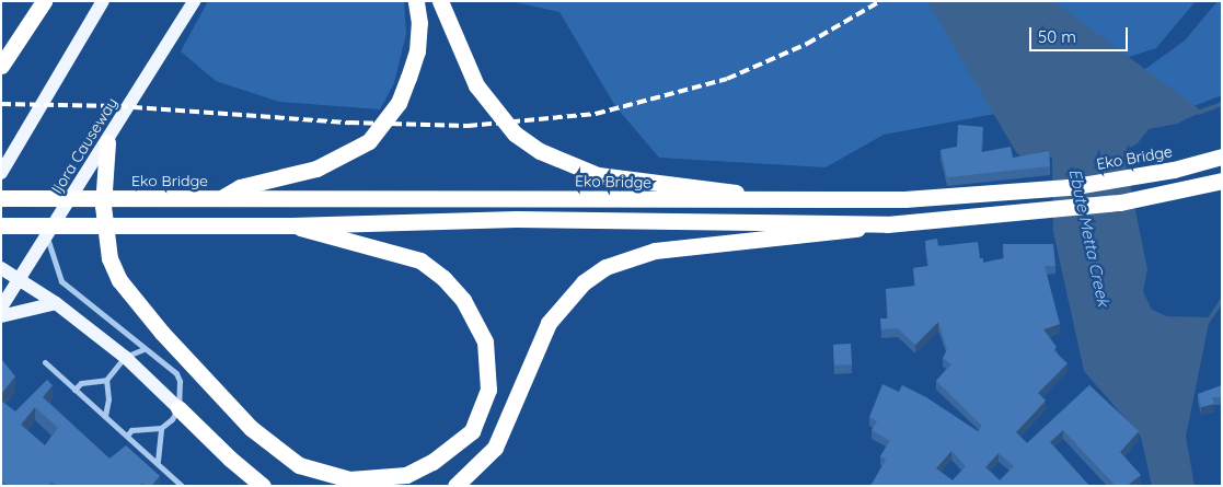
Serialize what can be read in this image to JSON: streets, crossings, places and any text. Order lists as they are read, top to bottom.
{
  "streets": {
    "highway": ["Eko Bridge"],
    "main road": ["Ijora Causeway"]
  },
  "water": ["Ebute Metta Creek"],
  "scale_bar": "50 m"
}
